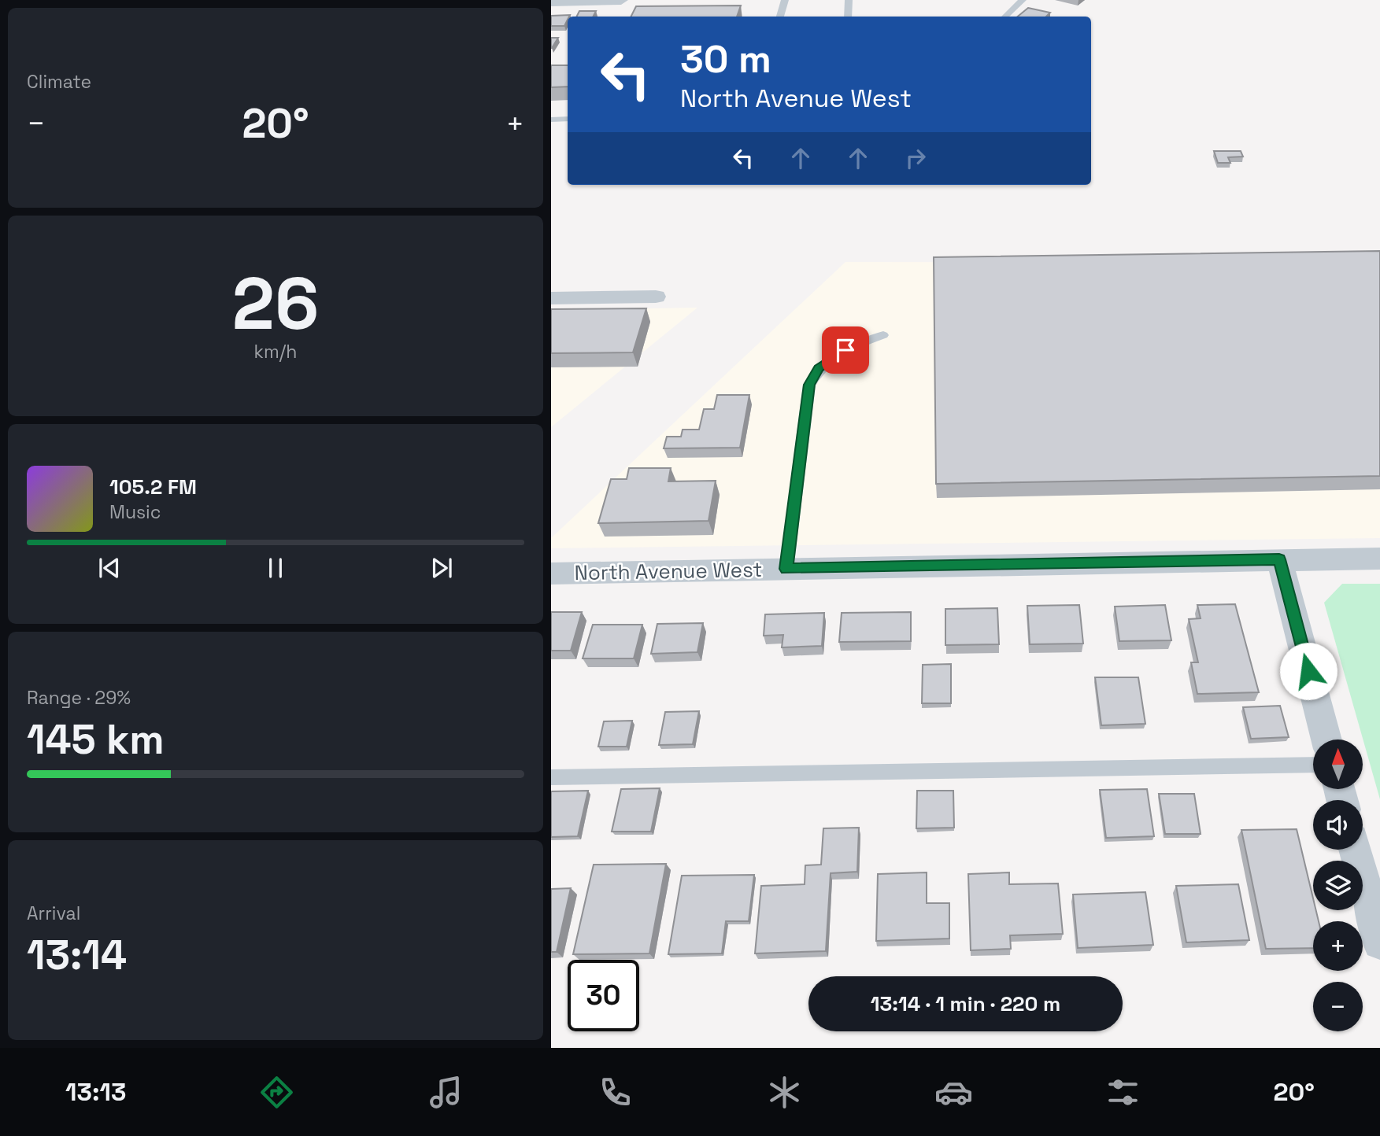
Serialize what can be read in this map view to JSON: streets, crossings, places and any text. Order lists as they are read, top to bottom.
{
  "streets": {
    "street": ["North Avenue West"]
  },
  "north": "top",
  "page": {
    "tile": [
      "Climate",
      ["26", "km/h"],
      ["Range · 29%", "145 km"],
      ["Arrival", "13:14"]
    ],
    "turn": ["30 m", "North Avenue West"],
    "heat": ["−", "20°", "+"],
    "song": ["105.2 FM", "Music"],
    "map_buttons": ["+", "−"],
    "limit": "30",
    "trip": "13:14 · 1 min · 220 m",
    "tabs": ["13:13", "20°"]
  }
}
